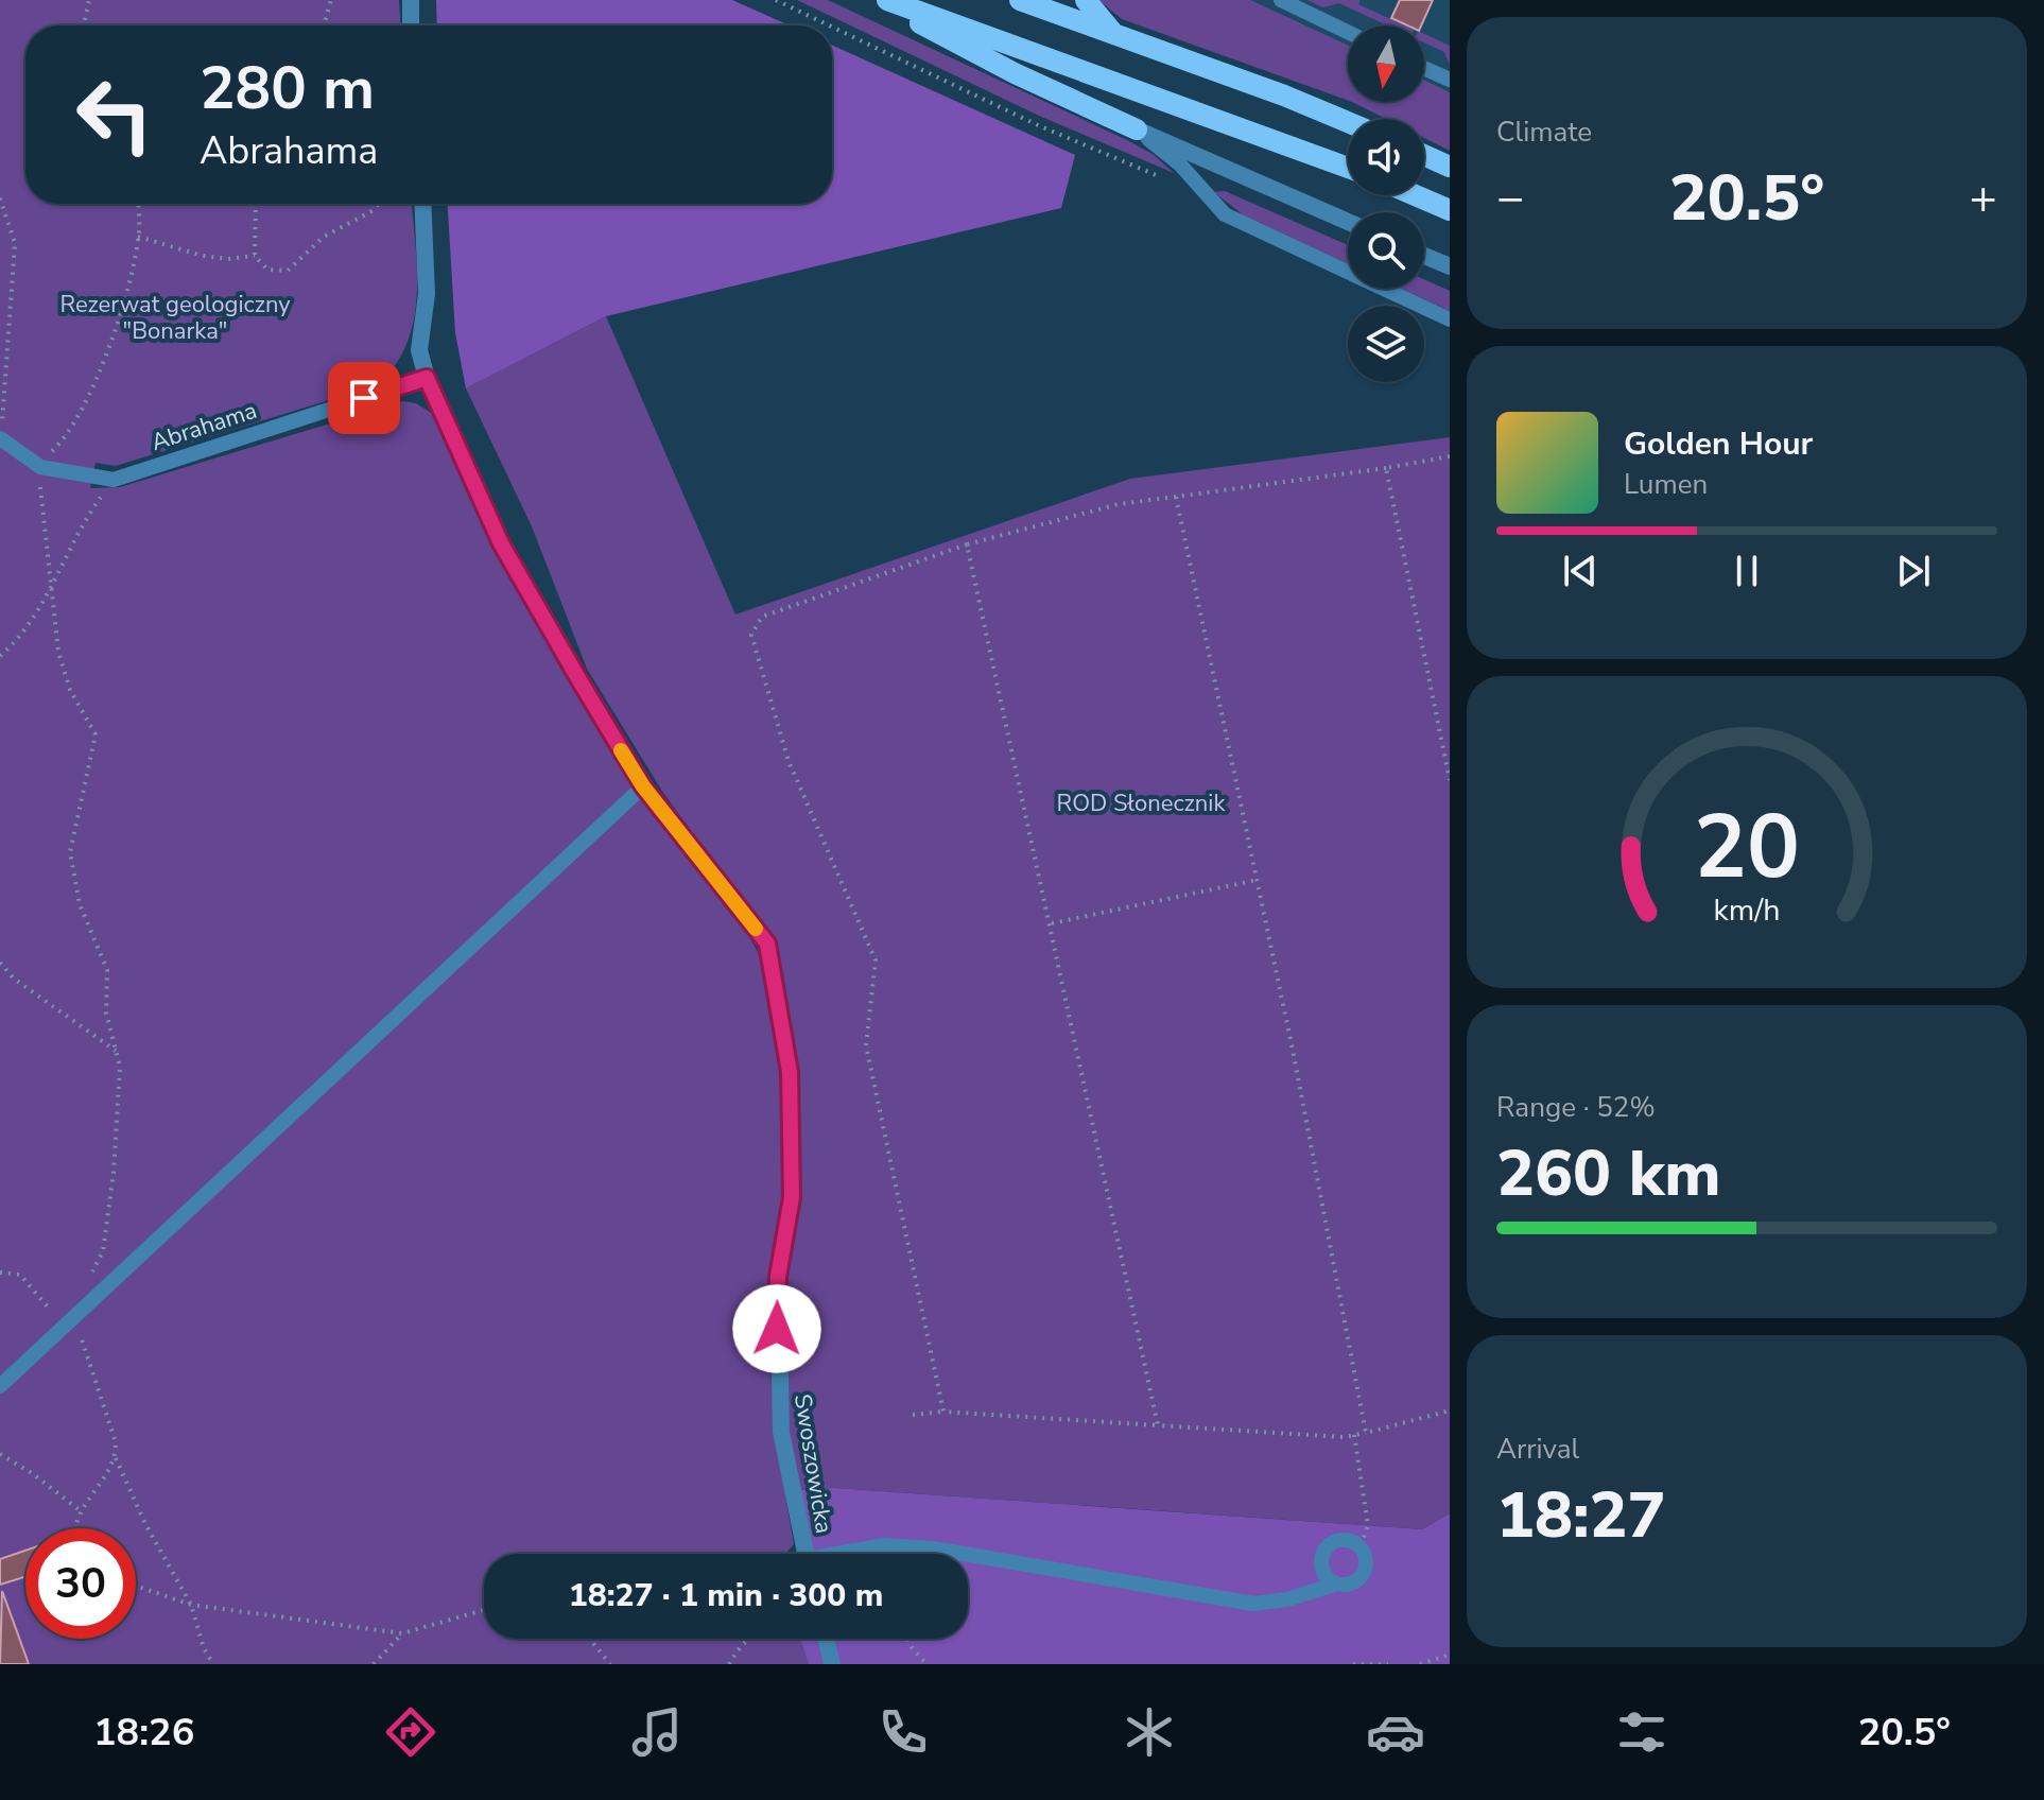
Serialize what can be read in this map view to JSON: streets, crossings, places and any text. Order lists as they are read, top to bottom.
{
  "streets": {
    "street": ["Swoszowicka"],
    "lane": ["Abrahama"]
  },
  "crossings": [
    ["Abrahama", "Swoszowicka"]
  ],
  "parks": ["Rezerwat geologiczny \"Bonarka\"", "ROD Słonecznik"],
  "north": "bottom",
  "page": {
    "tile": [
      "Climate",
      ["Range · 52%", "260 km"],
      ["Arrival", "18:27"]
    ],
    "turn": ["280 m", "Abrahama"],
    "heat": ["−", "20.5°", "+"],
    "song": ["Golden Hour", "Lumen"],
    "limit": "30",
    "trip": "18:27 · 1 min · 300 m",
    "tabs": ["18:26", "20.5°"],
    "gauge": ["20", "km/h"]
  }
}
